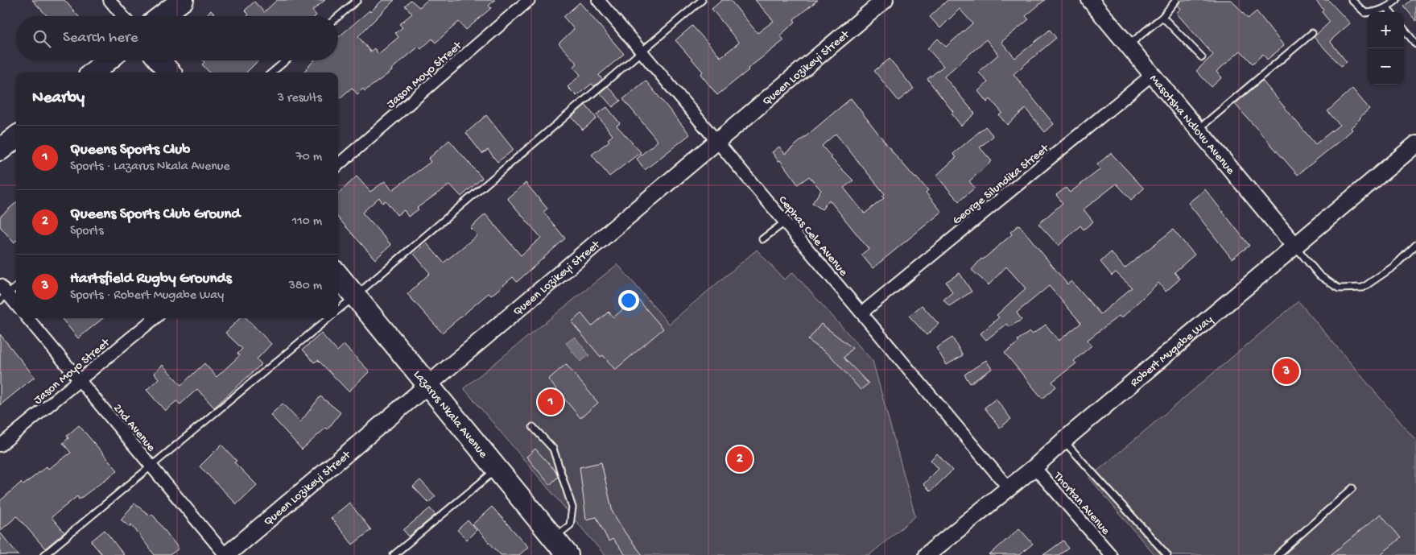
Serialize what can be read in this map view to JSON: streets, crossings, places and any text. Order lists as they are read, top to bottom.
{
  "streets": {
    "highway": ["Lazarus Nkala Avenue"],
    "street": [
      "Queen Lozikeyi Street",
      "Jason Moyo Street",
      "Masotsha Ndlovu Avenue",
      "George Silundika Street",
      "Cephas Cele Avenue",
      "Robert Mugabe Way",
      "2nd Avenue",
      "Thortan Avenue"
    ]
  },
  "crossings": [
    ["Queen Lozikeyi Street", "Cephas Cele Avenue"],
    ["Queen Lozikeyi Street", "Lazarus Nkala Avenue"],
    ["Queen Lozikeyi Street", "2nd Avenue"],
    ["Jason Moyo Street", "2nd Avenue"],
    ["Masotsha Ndlovu Avenue", "George Silundika Street"],
    ["Masotsha Ndlovu Avenue", "Robert Mugabe Way"],
    ["George Silundika Street", "Cephas Cele Avenue"],
    ["Cephas Cele Avenue", "Robert Mugabe Way"],
    ["Robert Mugabe Way", "Thortan Avenue"]
  ],
  "page": {
    "map_buttons": ["+", "−"],
    "search": "Search here",
    "heading": ["Nearby", "3 results"],
    "list": [
      {
        "mark": "1",
        "name": "Queens Sports Club",
        "note": "Sports · Lazarus Nkala Avenue",
        "value": "70 m"
      },
      {
        "mark": "2",
        "name": "Queens Sports Club Ground",
        "note": "Sports",
        "value": "110 m"
      },
      {
        "mark": "3",
        "name": "Hartsfield Rugby Grounds",
        "note": "Sports · Robert Mugabe Way",
        "value": "380 m"
      }
    ],
    "pins": ["3", "1", "2"]
  }
}
